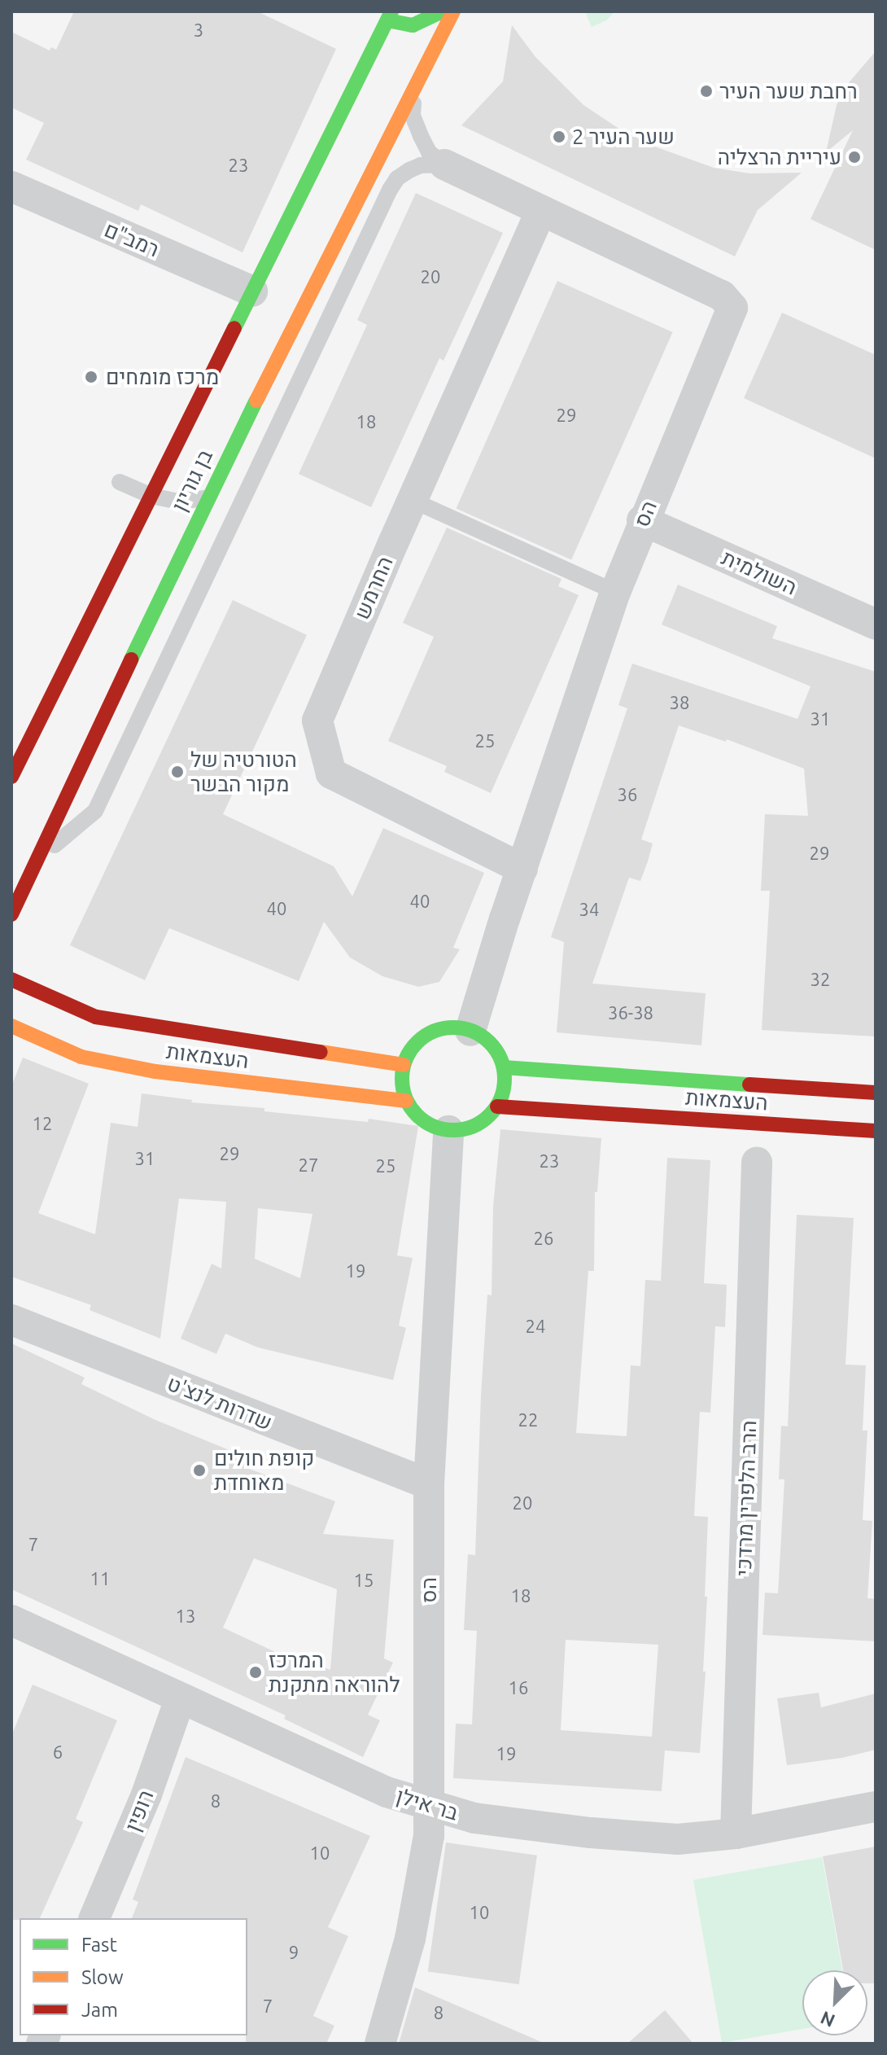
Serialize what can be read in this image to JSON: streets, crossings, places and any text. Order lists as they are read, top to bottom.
{
  "streets": {
    "street": [
      "רמב\"ם",
      "בן גוריון",
      "הס",
      "השולמית",
      "החרמש",
      "העצמאות",
      "שדרות לנצ'ט",
      "הרב הלפרין מרדכי",
      "בר אילן",
      "רופין"
    ]
  },
  "crossings": [
    ["רמב\"ם", "בן גוריון"],
    ["הס", "השולמית"],
    ["הס", "החרמש"],
    ["הס", "העצמאות"],
    ["הס", "שדרות לנצ'ט"],
    ["הס", "בר אילן"],
    ["הרב הלפרין מרדכי", "בר אילן"],
    ["בר אילן", "רופין"]
  ],
  "places": [
    "רחבת שער העיר",
    "שער העיר 2",
    "עיריית הרצליה",
    "מרכז מומחים",
    "הטורטיה של מקור הבשר",
    "קופת חולים מאוחדת",
    "המרכז להוראה מתקנת"
  ],
  "house_numbers": [
    "3",
    "23",
    "20",
    "29",
    "18",
    "38",
    "31",
    "25",
    "36",
    "29",
    "40",
    "40",
    "34",
    "32",
    "36-38",
    "12",
    "29",
    "31",
    "23",
    "27",
    "25",
    "26",
    "19",
    "24",
    "22",
    "20",
    "7",
    "11",
    "15",
    "18",
    "13",
    "16",
    "6",
    "19",
    "8",
    "10",
    "10",
    "9",
    "7",
    "8"
  ],
  "legend": ["Fast", "Slow", "Jam"],
  "north": "bottom left"
}
